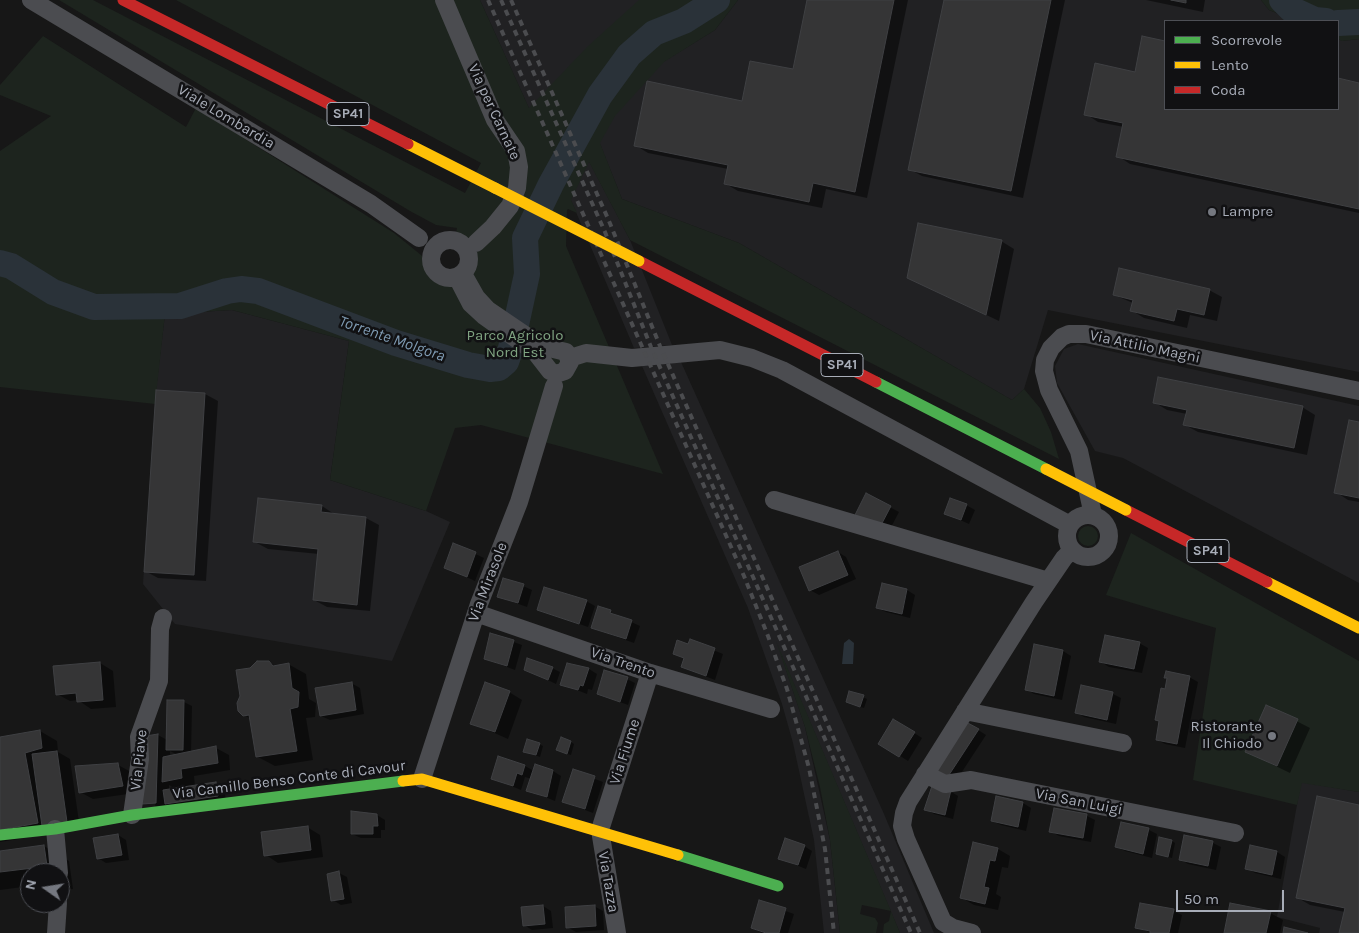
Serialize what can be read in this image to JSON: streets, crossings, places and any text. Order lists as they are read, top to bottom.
{
  "streets": {
    "main road": ["SP41", "Via Camillo Benso Conte di Cavour"],
    "street": [
      "Via per Carnate",
      "Viale Lombardia",
      "Via Attilio Magni",
      "Via Mirasole",
      "Via Trento",
      "Via Fiume",
      "Via Piave",
      "Via San Luigi",
      "Via Tazza"
    ]
  },
  "crossings": [
    ["Via per Carnate", "Viale Lombardia"],
    ["Via Mirasole", "Via Trento"],
    ["Via Mirasole", "Via Camillo Benso Conte di Cavour"],
    ["Via Trento", "Via Fiume"],
    ["Via Fiume", "Via Camillo Benso Conte di Cavour"],
    ["Via Fiume", "Via Tazza"],
    ["Via Piave", "Via Camillo Benso Conte di Cavour"],
    ["Via Camillo Benso Conte di Cavour", "Via Tazza"]
  ],
  "water": ["Torrente Molgora"],
  "parks": ["Parco Agricolo Nord Est"],
  "places": ["Lampre", "Ristorante Il Chiodo"],
  "legend": ["Scorrevole", "Lento", "Coda"],
  "scale_bar": "50 m",
  "north": "left"
}
